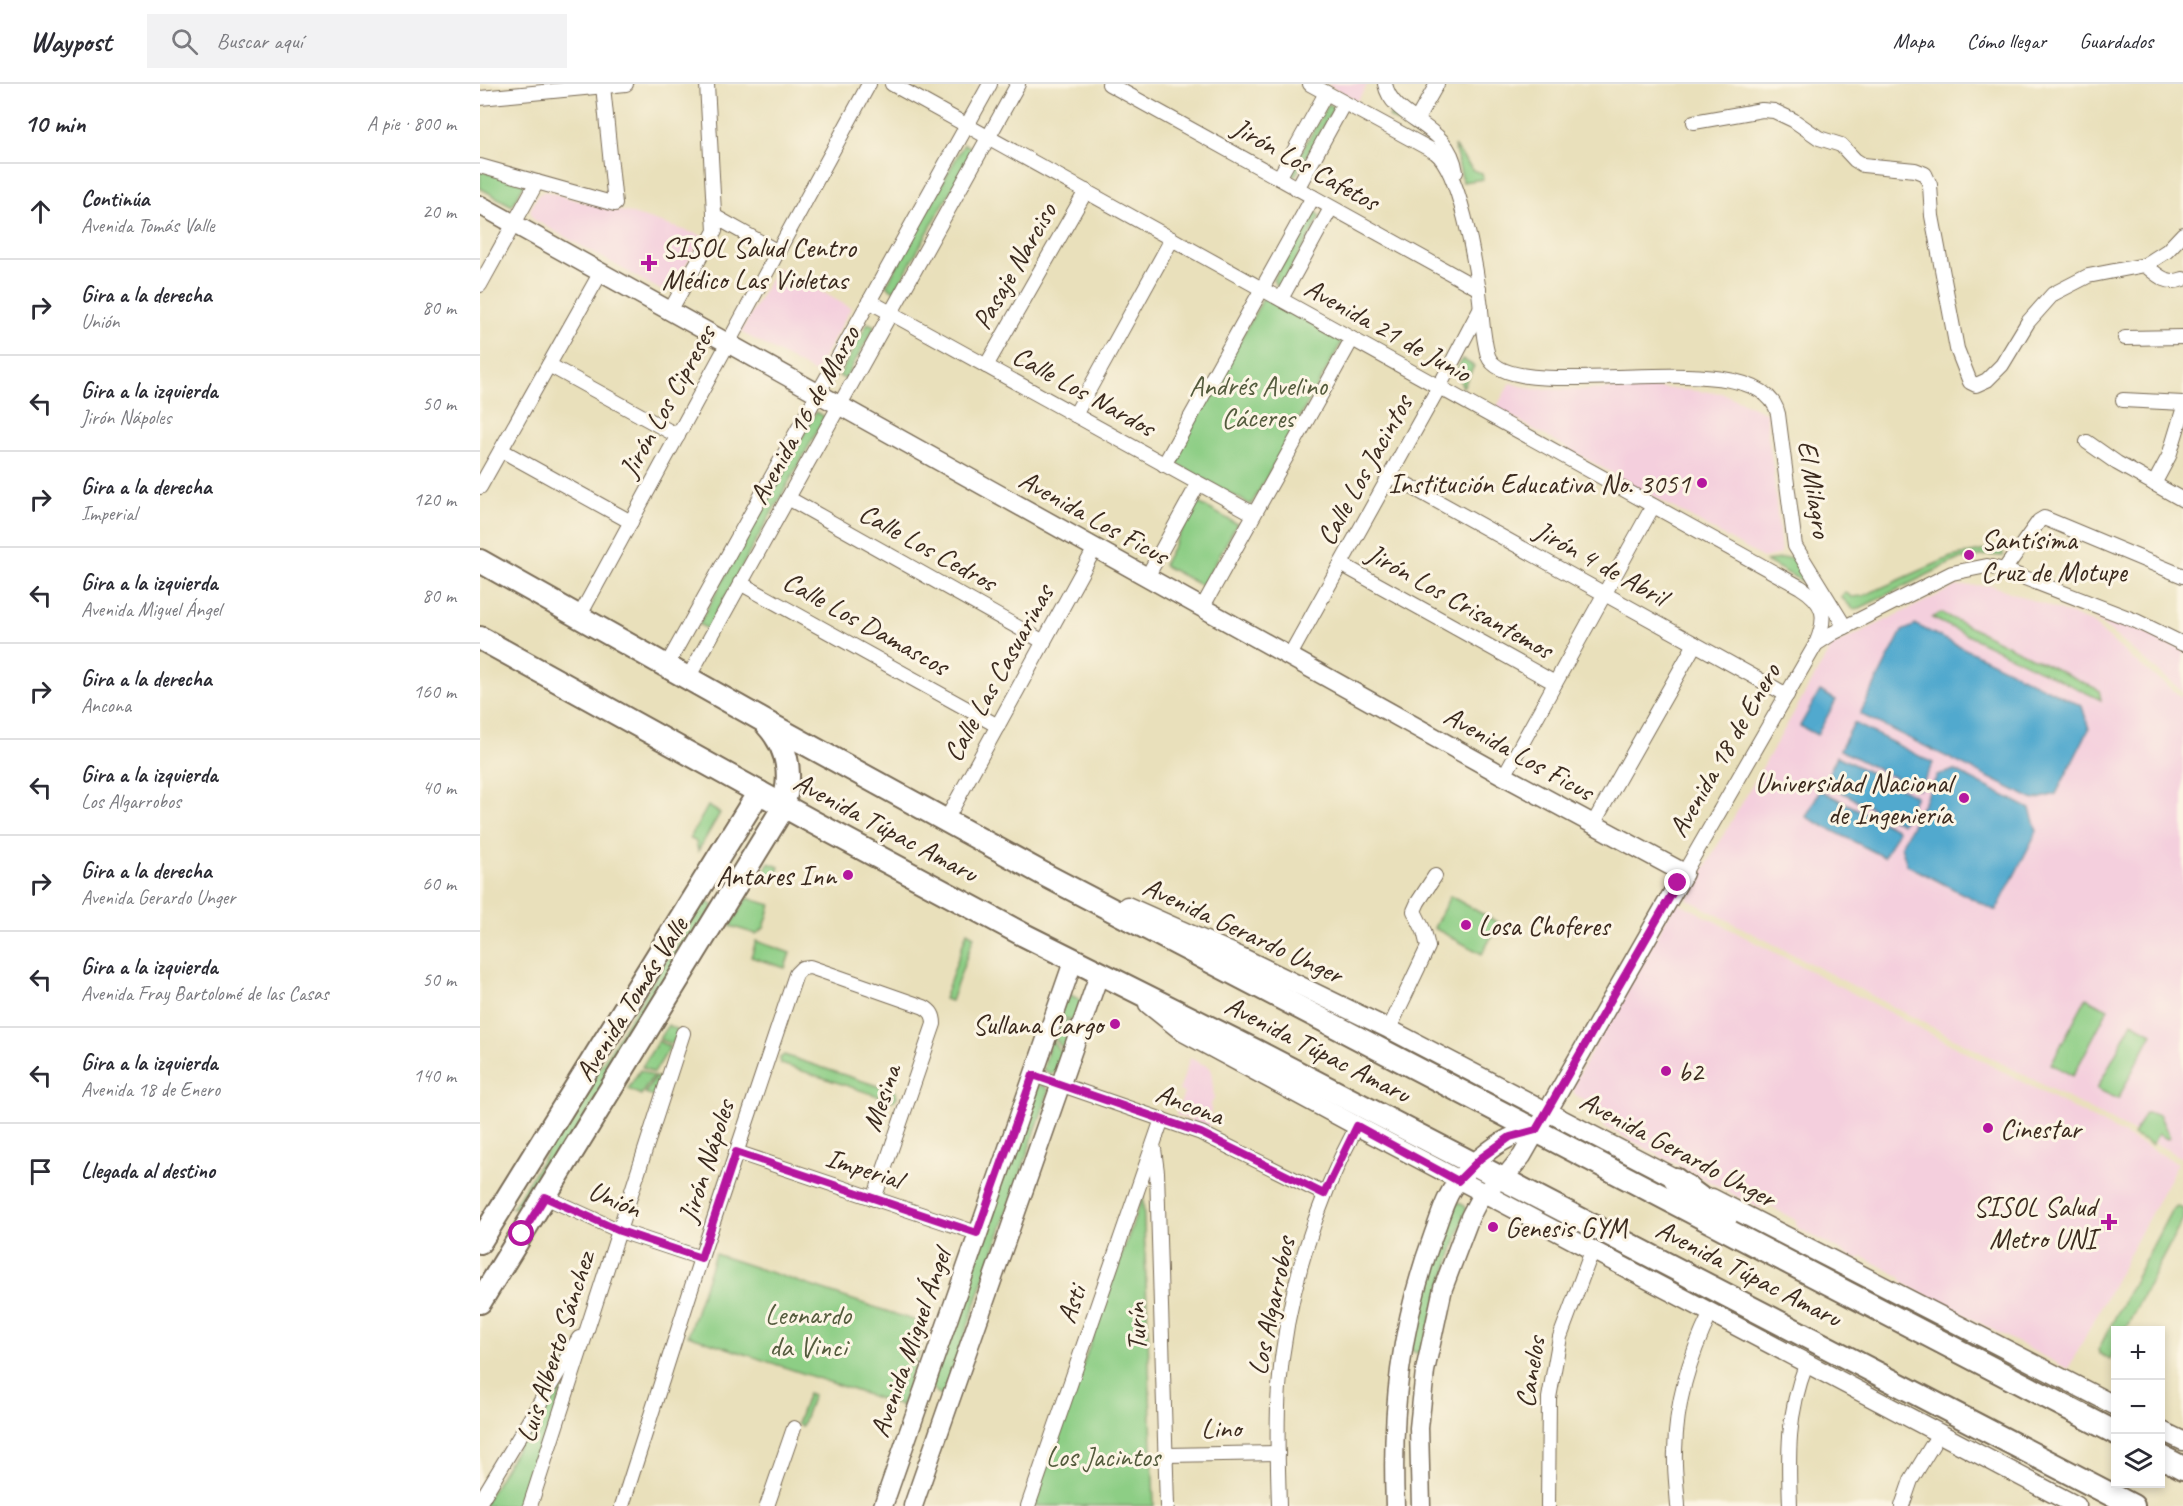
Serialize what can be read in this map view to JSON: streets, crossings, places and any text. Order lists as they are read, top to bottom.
{
  "streets": {
    "main road": ["Avenida Túpac Amaru", "Avenida Tomás Valle"],
    "street": [
      "Jirón Los Cafetos",
      "Pasaje Narciso",
      "Avenida 21 de Junio",
      "Calle Los Nardos",
      "Jirón Los Cipreses",
      "Avenida 16 de Marzo",
      "Calle Los Jacintos",
      "El Milagro",
      "Avenida Los Ficus",
      "Calle Los Cedros",
      "Jirón 4 de Abril",
      "Jirón Los Crisantemos",
      "Calle Los Damascos",
      "Calle Las Casuarinas",
      "Avenida 18 de Enero",
      "Avenida Gerardo Unger",
      "Mesina",
      "Ancona",
      "Jirón Nápoles",
      "Imperial",
      "Unión",
      "Asti",
      "Los Algarrobos",
      "Turín",
      "Avenida Miguel Ángel",
      "Luis Alberto Sánchez",
      "Canelos",
      "Lino"
    ]
  },
  "crossings": [
    ["Jirón Los Cafetos", "El Milagro"],
    ["Pasaje Narciso", "Avenida 21 de Junio"],
    ["Pasaje Narciso", "Calle Los Nardos"],
    ["Avenida 21 de Junio", "Avenida 16 de Marzo"],
    ["Avenida 21 de Junio", "Calle Los Jacintos"],
    ["Avenida 21 de Junio", "Avenida 18 de Enero"],
    ["Calle Los Nardos", "Avenida 16 de Marzo"],
    ["Jirón Los Cipreses", "Avenida Los Ficus"],
    ["Jirón Los Cipreses", "Avenida Túpac Amaru"],
    ["Avenida 16 de Marzo", "Avenida Los Ficus"],
    ["Avenida 16 de Marzo", "Calle Los Cedros"],
    ["Avenida 16 de Marzo", "Calle Los Damascos"],
    ["Avenida 16 de Marzo", "Avenida Túpac Amaru"],
    ["Calle Los Jacintos", "El Milagro"],
    ["Calle Los Jacintos", "Avenida Los Ficus"],
    ["Calle Los Jacintos", "Jirón 4 de Abril"],
    ["Calle Los Jacintos", "Jirón Los Crisantemos"],
    ["El Milagro", "Avenida 18 de Enero"],
    ["Avenida Los Ficus", "Calle Las Casuarinas"],
    ["Avenida Los Ficus", "Avenida 18 de Enero"],
    ["Calle Los Cedros", "Calle Las Casuarinas"],
    ["Jirón 4 de Abril", "Avenida 18 de Enero"],
    ["Calle Los Damascos", "Calle Las Casuarinas"],
    ["Calle Las Casuarinas", "Avenida Túpac Amaru"],
    ["Avenida 18 de Enero", "Avenida Túpac Amaru"],
    ["Avenida 18 de Enero", "Avenida Gerardo Unger"],
    ["Avenida Túpac Amaru", "Avenida Gerardo Unger"],
    ["Avenida Túpac Amaru", "Avenida Tomás Valle"],
    ["Avenida Túpac Amaru", "Avenida Miguel Ángel"],
    ["Avenida Tomás Valle", "Unión"],
    ["Mesina", "Jirón Nápoles"],
    ["Mesina", "Imperial"],
    ["Ancona", "Asti"],
    ["Ancona", "Los Algarrobos"],
    ["Ancona", "Avenida Miguel Ángel"],
    ["Jirón Nápoles", "Imperial"],
    ["Jirón Nápoles", "Unión"],
    ["Imperial", "Avenida Miguel Ángel"],
    ["Unión", "Luis Alberto Sánchez"],
    ["Asti", "Turín"],
    ["Los Algarrobos", "Lino"],
    ["Turín", "Lino"]
  ],
  "parks": ["Andrés Avelino Cáceres", "Leonardo da Vinci", "Los Jacintos"],
  "places": {
    "health": ["SISOL Salud Centro Médico Las Violetas", "SISOL Salud Metro UNI"],
    "other": [
      "Institución Educativa No. 3051",
      "Santísima Cruz de Motupe",
      "Universidad Nacional de Ingeniería",
      "Antares Inn",
      "Losa Choferes",
      "Sullana Cargo",
      "b2",
      "Cinestar",
      "Genesis GYM"
    ]
  },
  "page": {
    "header": "Waypost",
    "search": "Buscar aquí",
    "nav": ["Mapa", "Cómo llegar", "Guardados"],
    "heading": ["10 min", "A pie · 800 m"],
    "list": [
      ["Continúa", "Avenida Tomás Valle", "20 m"],
      ["Gira a la derecha", "Unión", "80 m"],
      ["Gira a la izquierda", "Jirón Nápoles", "50 m"],
      ["Gira a la derecha", "Imperial", "120 m"],
      ["Gira a la izquierda", "Avenida Miguel Ángel", "80 m"],
      ["Gira a la derecha", "Ancona", "160 m"],
      ["Gira a la izquierda", "Los Algarrobos", "40 m"],
      ["Gira a la derecha", "Avenida Gerardo Unger", "60 m"],
      ["Gira a la izquierda", "Avenida Fray Bartolomé de las Casas", "50 m"],
      ["Gira a la izquierda", "Avenida 18 de Enero", "140 m"],
      "Llegada al destino"
    ],
    "map_buttons": ["+", "−"]
  }
}
